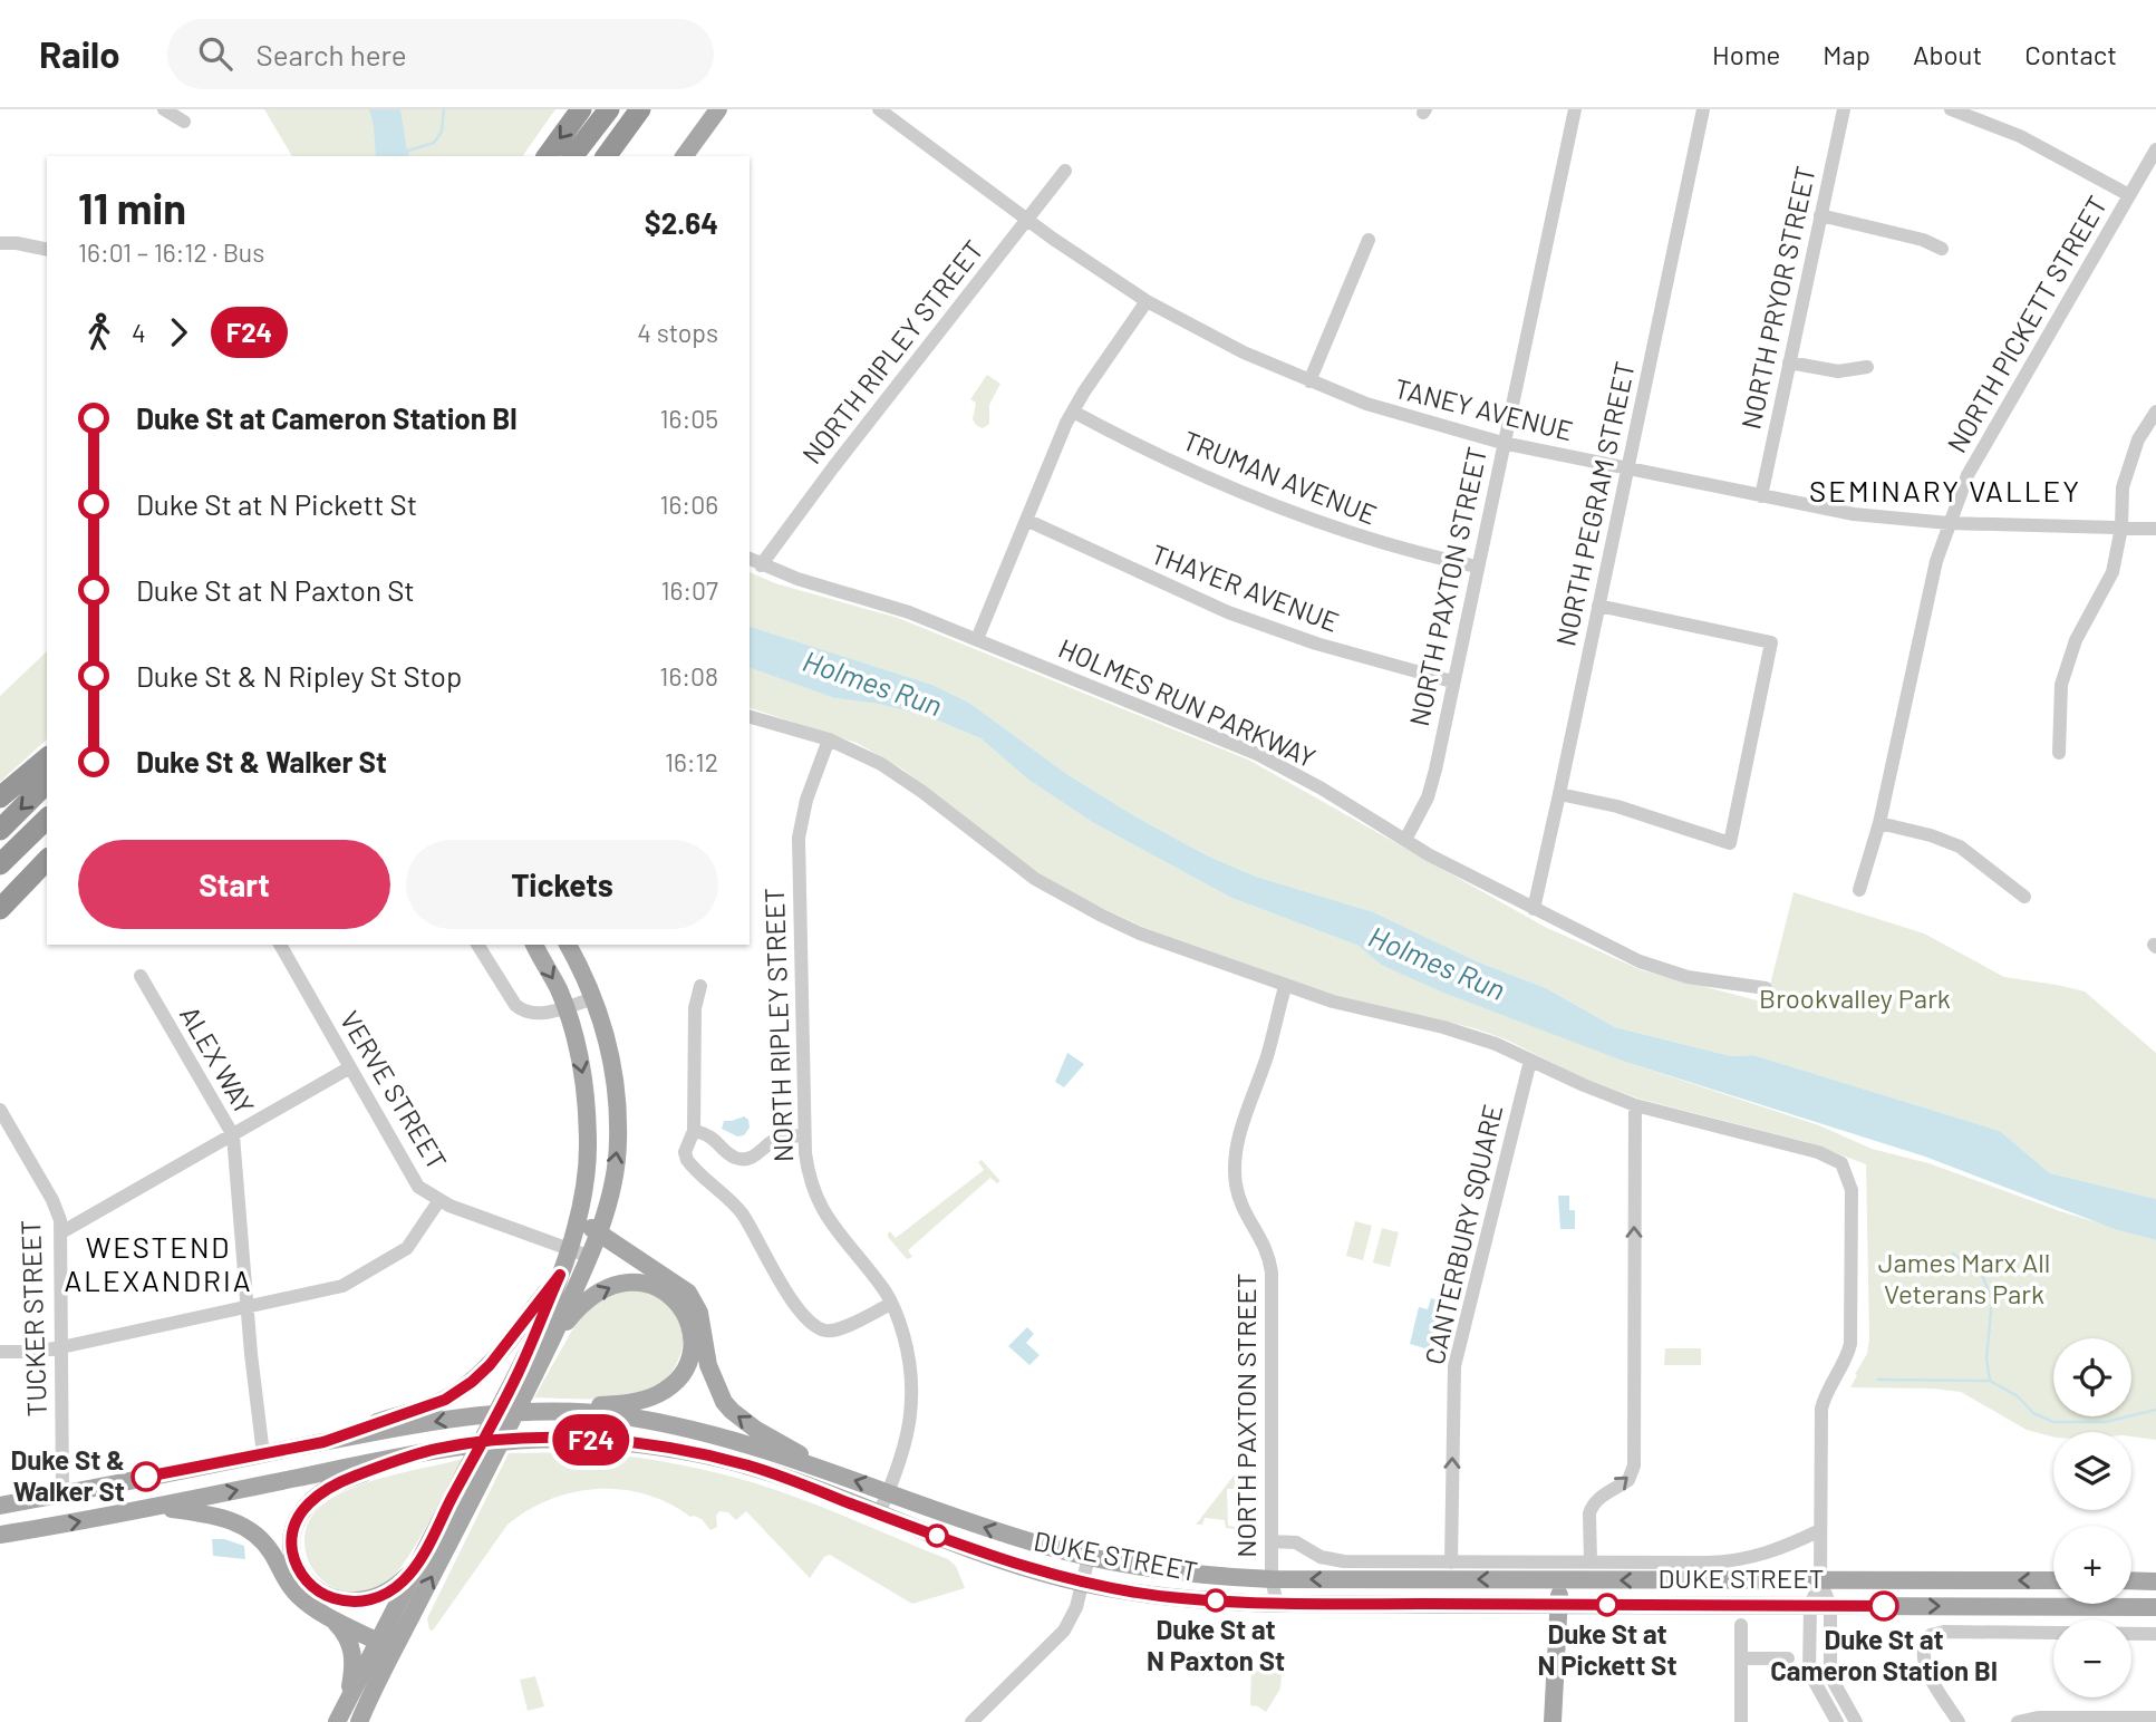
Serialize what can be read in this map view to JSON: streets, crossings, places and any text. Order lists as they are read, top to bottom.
{
  "streets": {
    "main road": ["DUKE STREET"],
    "street": [
      "NORTH PRYOR STREET",
      "NORTH PICKETT STREET",
      "NORTH RIPLEY STREET",
      "TANEY AVENUE",
      "TRUMAN AVENUE",
      "NORTH PEGRAM STREET",
      "NORTH PAXTON STREET",
      "THAYER AVENUE",
      "HOLMES RUN PARKWAY",
      "ALEX WAY",
      "VERVE STREET",
      "CANTERBURY SQUARE",
      "TUCKER STREET"
    ]
  },
  "crossings": [
    ["NORTH PRYOR STREET", "TANEY AVENUE"],
    ["NORTH PICKETT STREET", "TANEY AVENUE"],
    ["NORTH RIPLEY STREET", "TANEY AVENUE"],
    ["NORTH RIPLEY STREET", "HOLMES RUN PARKWAY"],
    ["NORTH RIPLEY STREET", "DUKE STREET"],
    ["TANEY AVENUE", "NORTH PEGRAM STREET"],
    ["TANEY AVENUE", "NORTH PAXTON STREET"],
    ["TRUMAN AVENUE", "NORTH PAXTON STREET"],
    ["NORTH PEGRAM STREET", "HOLMES RUN PARKWAY"],
    ["NORTH PAXTON STREET", "THAYER AVENUE"],
    ["NORTH PAXTON STREET", "HOLMES RUN PARKWAY"],
    ["NORTH PAXTON STREET", "DUKE STREET"],
    ["ALEX WAY", "DUKE STREET"],
    ["CANTERBURY SQUARE", "DUKE STREET"],
    ["TUCKER STREET", "DUKE STREET"]
  ],
  "one_way": ["CANTERBURY SQUARE"],
  "districts": ["SEMINARY VALLEY", "WESTEND ALEXANDRIA"],
  "water": ["Holmes Run"],
  "parks": ["Brookvalley Park", "James Marx All Veterans Park"],
  "places": [
    "Duke St & Walker St",
    "Duke St at N Paxton St",
    "Duke St at N Pickett St",
    "Duke St at Cameron Station Bl"
  ],
  "lines": ["bus line F24"],
  "page": {
    "header": "Railo",
    "search": "Search here",
    "nav": [
      "Home",
      "Map",
      "About",
      "Contact"
    ],
    "on_map": "F24",
    "heading": ["11 min", "16:01 – 16:12 · Bus", "$2.64"],
    "legs": ["4", "F24", "4 stops"],
    "list": [
      {
        "name": "Duke St at Cameron Station Bl",
        "value": "16:05"
      },
      {
        "name": "Duke St at N Pickett St",
        "value": "16:06"
      },
      {
        "name": "Duke St at N Paxton St",
        "value": "16:07"
      },
      {
        "name": "Duke St & N Ripley St Stop",
        "value": "16:08"
      },
      {
        "name": "Duke St & Walker St",
        "value": "16:12"
      }
    ],
    "buttons": ["Start", "Tickets"],
    "map_buttons": ["+", "−"]
  }
}
